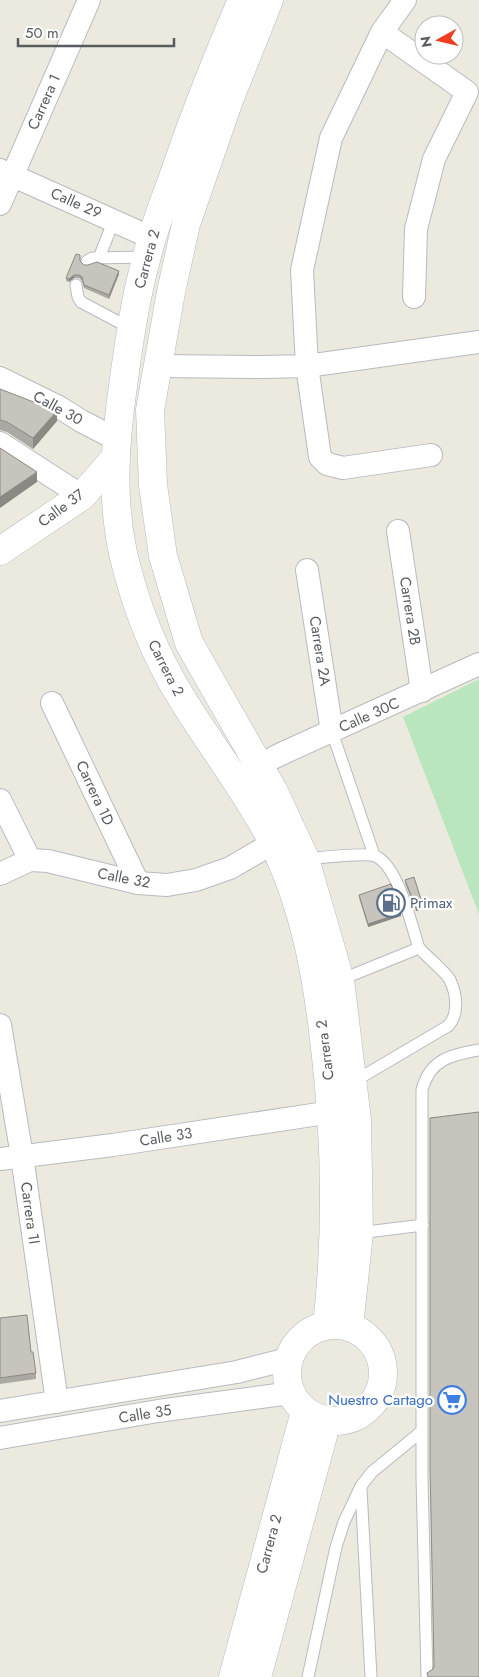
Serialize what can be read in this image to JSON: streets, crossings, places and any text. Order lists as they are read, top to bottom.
{
  "streets": {
    "main road": ["Carrera 2", "Calle 37"],
    "street": [
      "Carrera 1",
      "Calle 29",
      "Calle 30",
      "Carrera 2B",
      "Carrera 2A",
      "Calle 30C",
      "Carrera 1D",
      "Calle 32",
      "Calle 33",
      "Carrera 1I",
      "Calle 35"
    ]
  },
  "crossings": [
    ["Carrera 1", "Calle 29"],
    ["Calle 29", "Carrera 2"],
    ["Carrera 2", "Calle 30"],
    ["Carrera 2", "Calle 37"],
    ["Carrera 2", "Calle 30C"],
    ["Carrera 2", "Calle 32"],
    ["Carrera 2", "Calle 33"],
    ["Carrera 2", "Calle 35"],
    ["Calle 30", "Calle 37"],
    ["Carrera 2B", "Calle 30C"],
    ["Carrera 2A", "Calle 30C"],
    ["Carrera 1D", "Calle 32"],
    ["Calle 33", "Carrera 1I"],
    ["Carrera 1I", "Calle 35"]
  ],
  "places": {
    "fuel station": ["Primax"],
    "supermarket": ["Nuestro Cartago"]
  },
  "scale_bar": "50 m",
  "north": "left"
}
